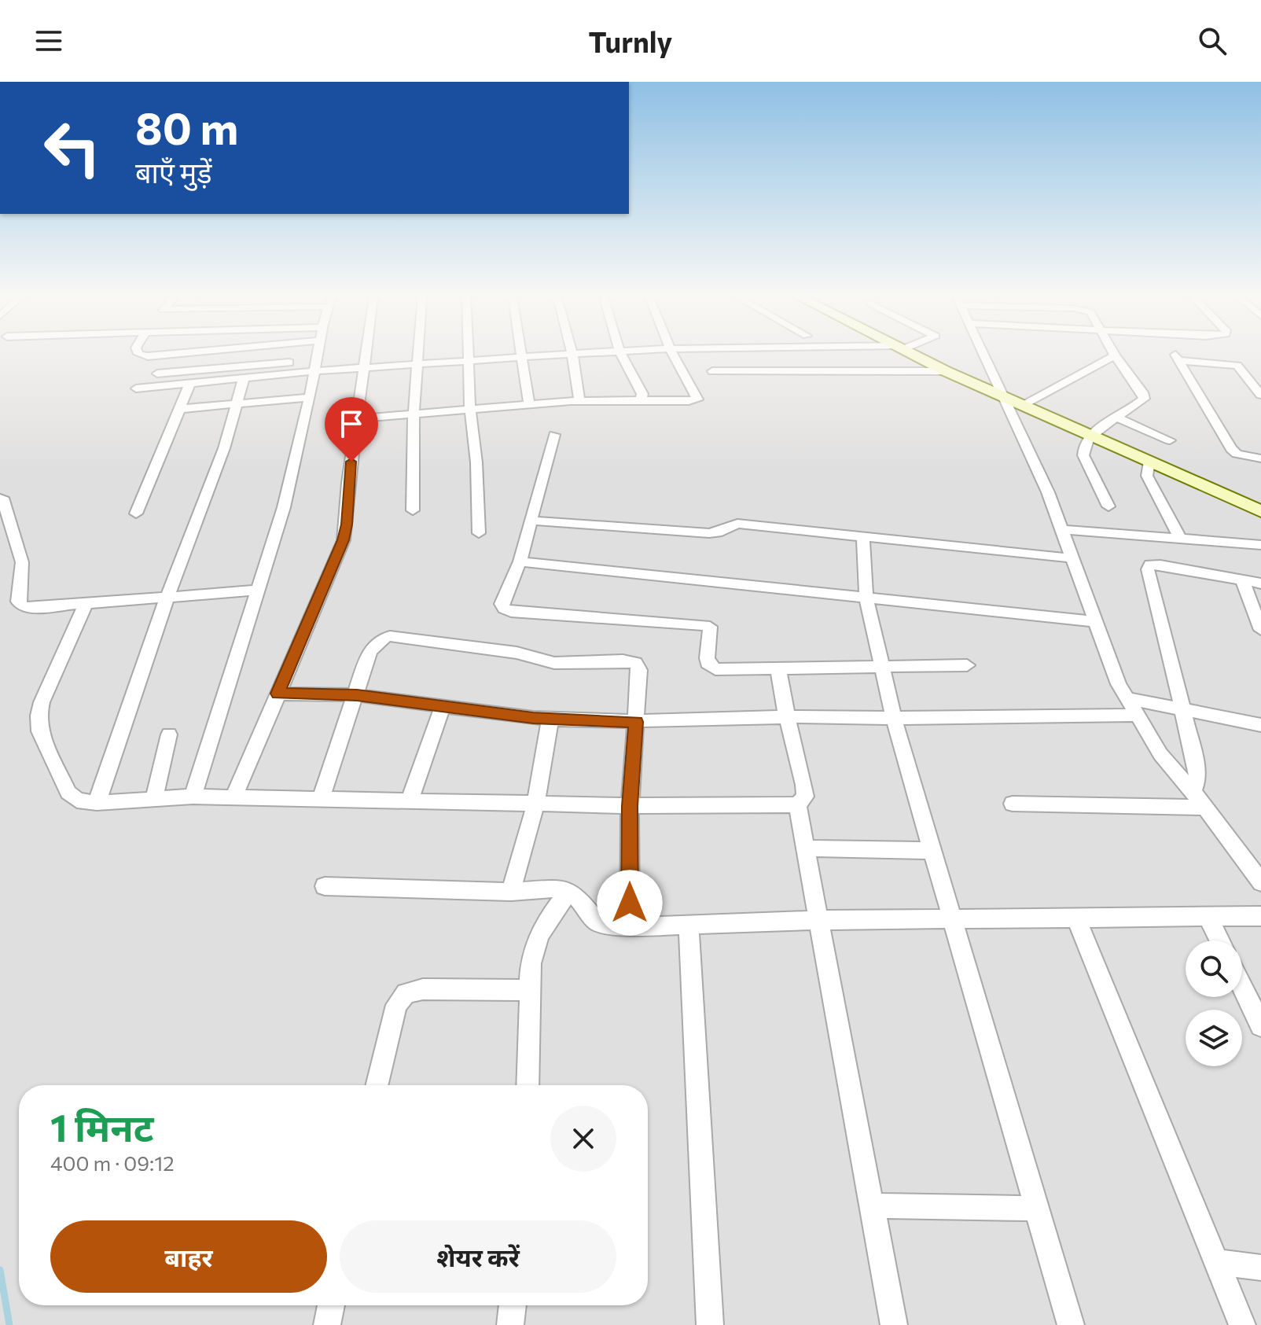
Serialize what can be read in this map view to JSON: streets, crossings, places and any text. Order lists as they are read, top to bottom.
{
  "page": {
    "header": "Turnly",
    "turn": ["80 m", "बाएँ मुड़ें"],
    "heading": ["1 मिनट", "400 m · 09:12"],
    "buttons": ["बाहर", "शेयर करें"]
  }
}
